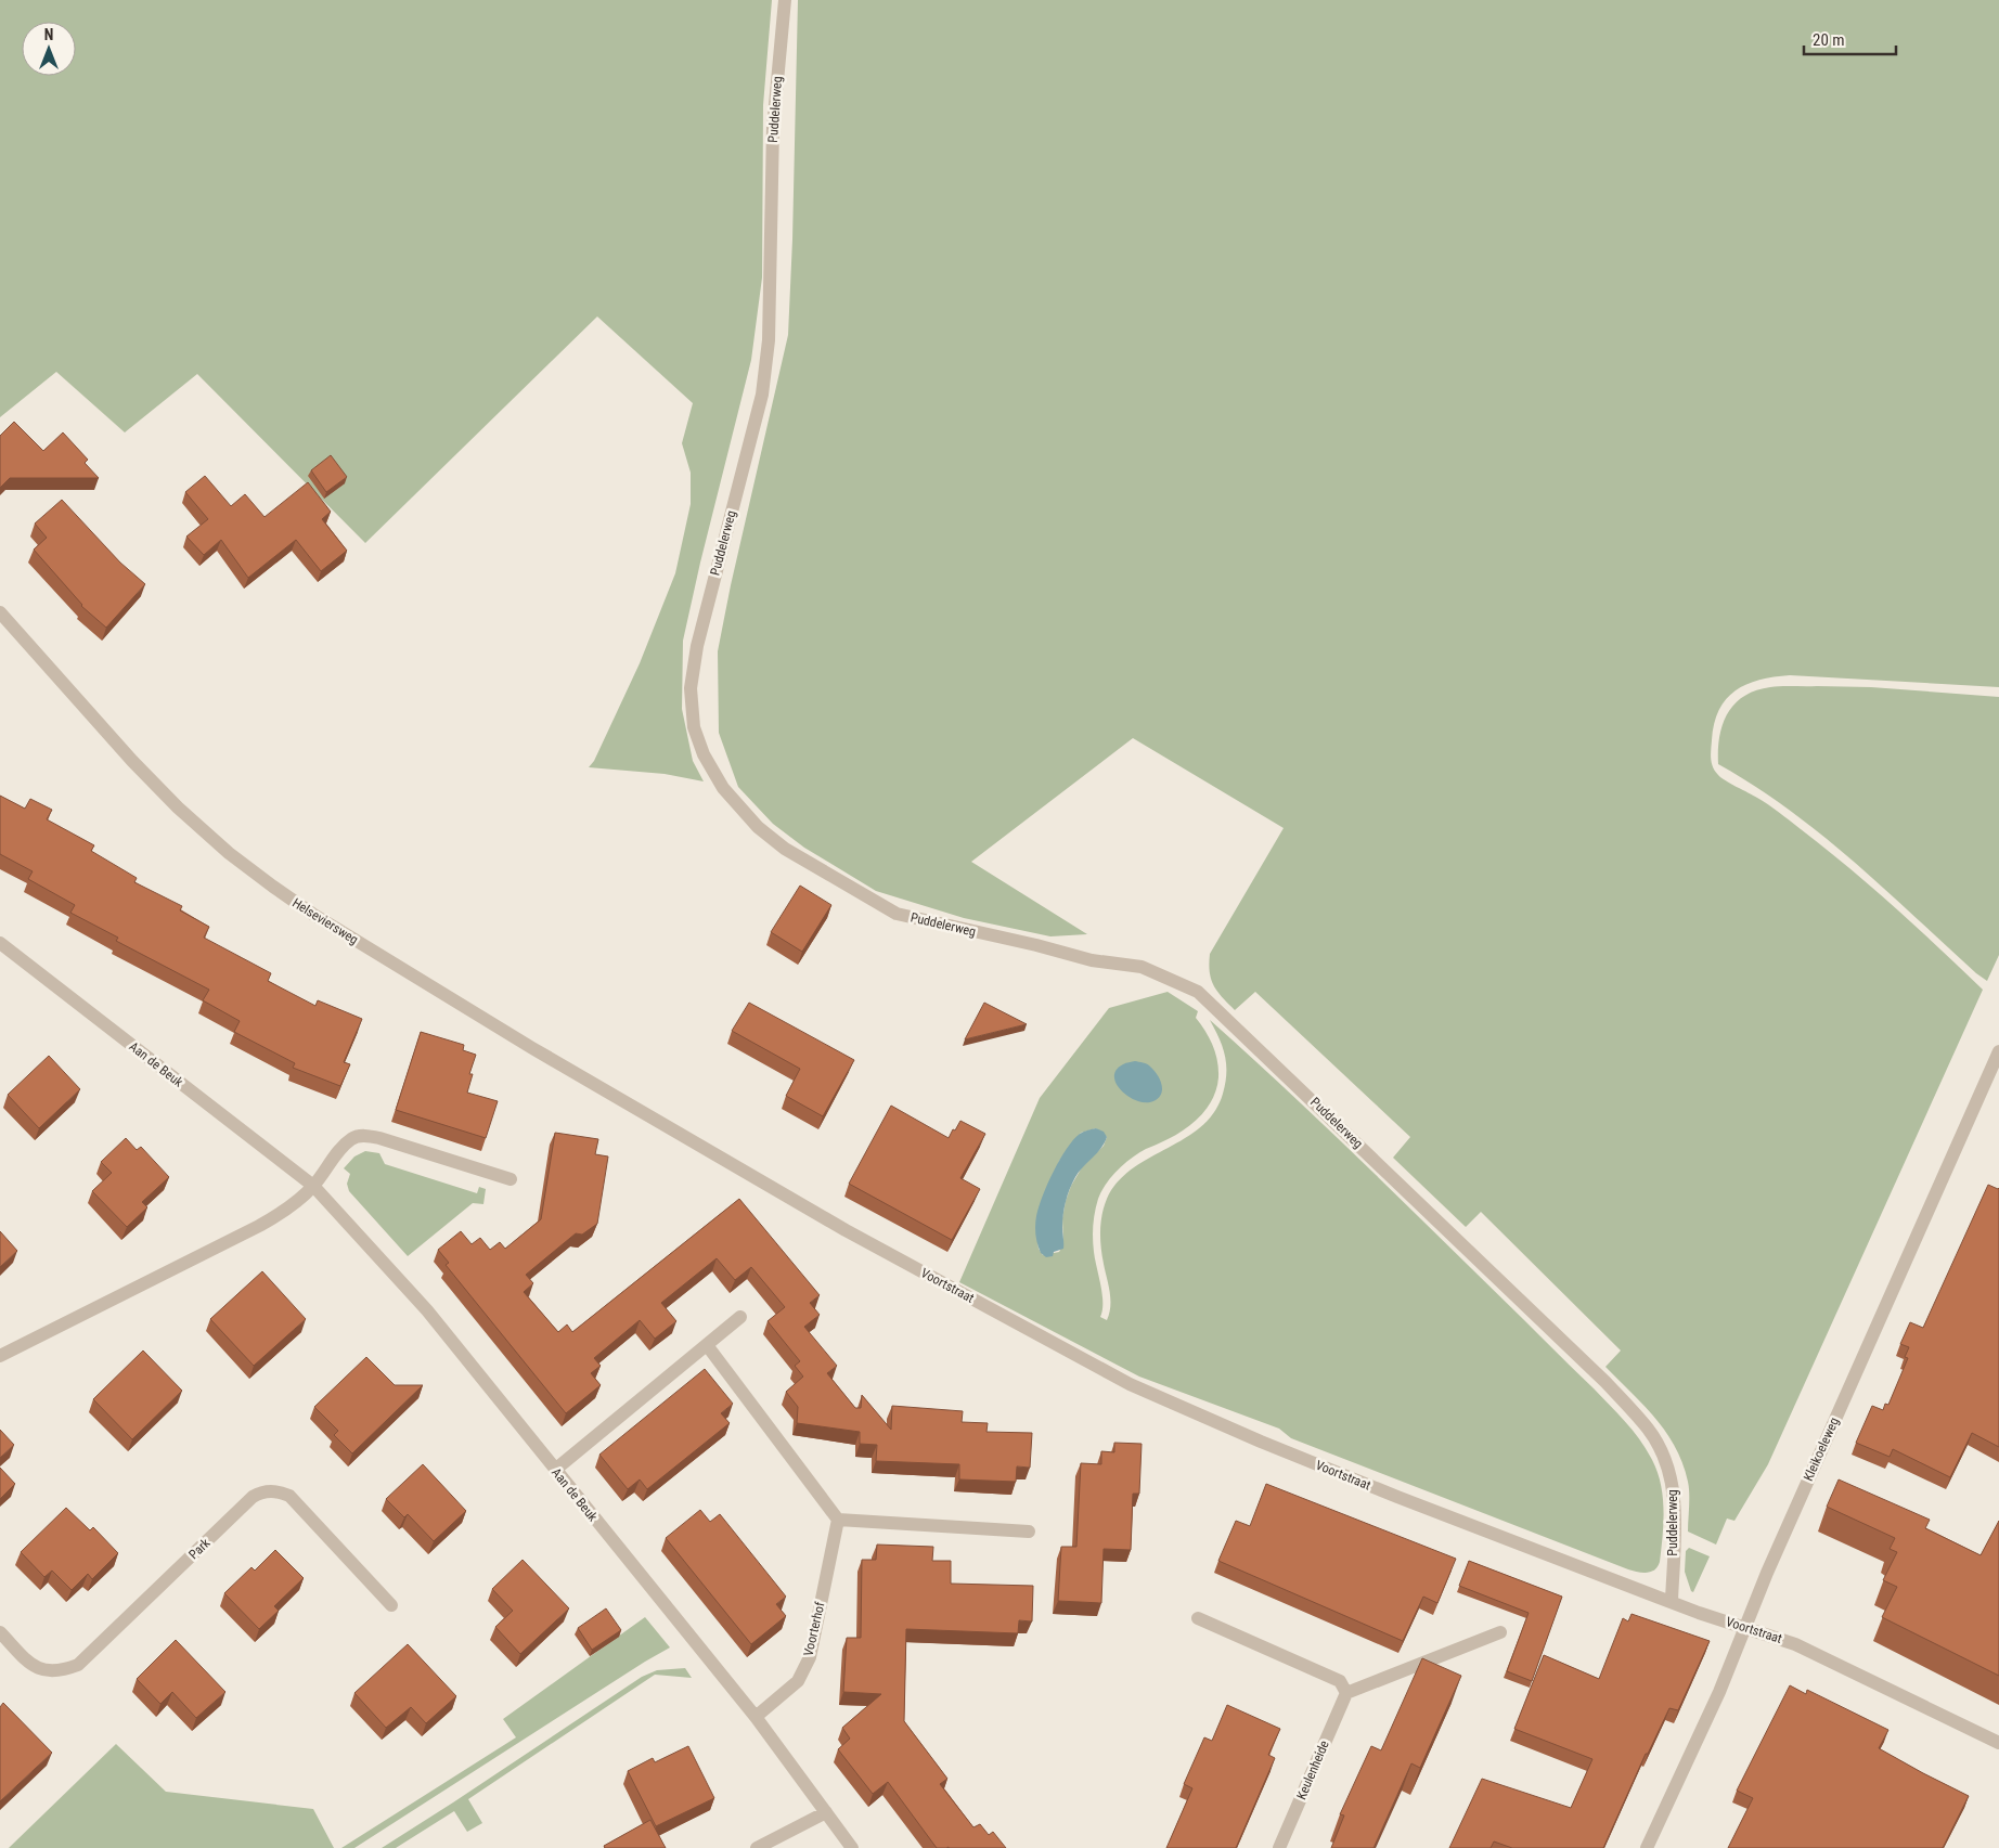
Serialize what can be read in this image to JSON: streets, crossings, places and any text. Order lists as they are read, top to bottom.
{
  "streets": {
    "street": [
      "Puddelerweg",
      "Helseviersweg",
      "Aan de Beuk",
      "Voortstraat",
      "Kleikoeleweg",
      "Park",
      "Voorterhof",
      "Keulenheide"
    ]
  },
  "crossings": [
    ["Puddelerweg", "Voortstraat"],
    ["Helseviersweg", "Voortstraat"],
    ["Aan de Beuk", "Voorterhof"],
    ["Voortstraat", "Kleikoeleweg"]
  ],
  "scale_bar": "20 m",
  "north": "top"
}
